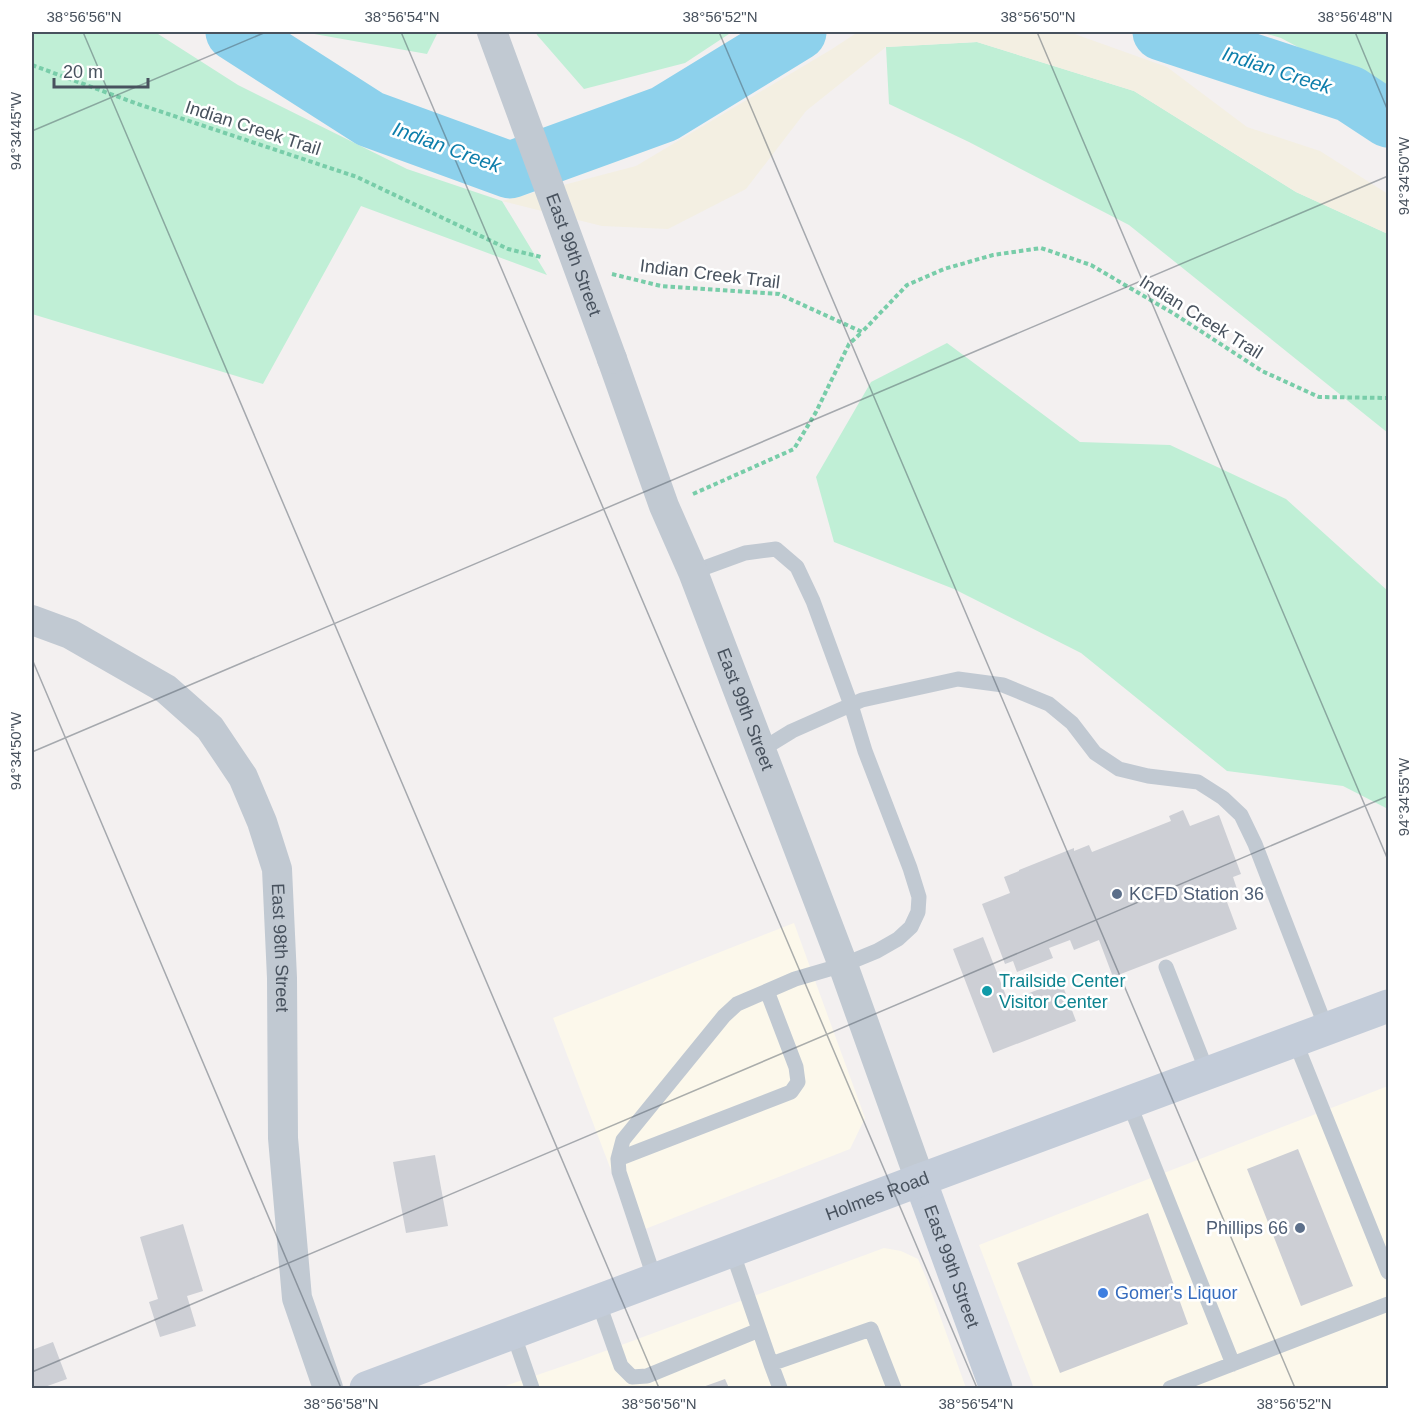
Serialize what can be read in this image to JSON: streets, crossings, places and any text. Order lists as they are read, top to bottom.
{
  "streets": {
    "main road": ["East 99th Street", "Holmes Road"],
    "street": ["East 98th Street"],
    "path": ["Indian Creek Trail"]
  },
  "crossings": [
    ["East 99th Street", "Holmes Road"]
  ],
  "water": ["Indian Creek"],
  "places": [
    "KCFD Station 36",
    "Trailside Center Visitor Center",
    "Phillips 66",
    "Gomer's Liquor"
  ],
  "scale_bar": "20 m",
  "coordinates": [
    "38°56'56\"N",
    "38°56'54\"N",
    "38°56'52\"N",
    "38°56'50\"N",
    "38°56'48\"N",
    "94°34'45\"W",
    "94°34'50\"W",
    "94°34'55\"W",
    "38°56'58\"N"
  ]
}
